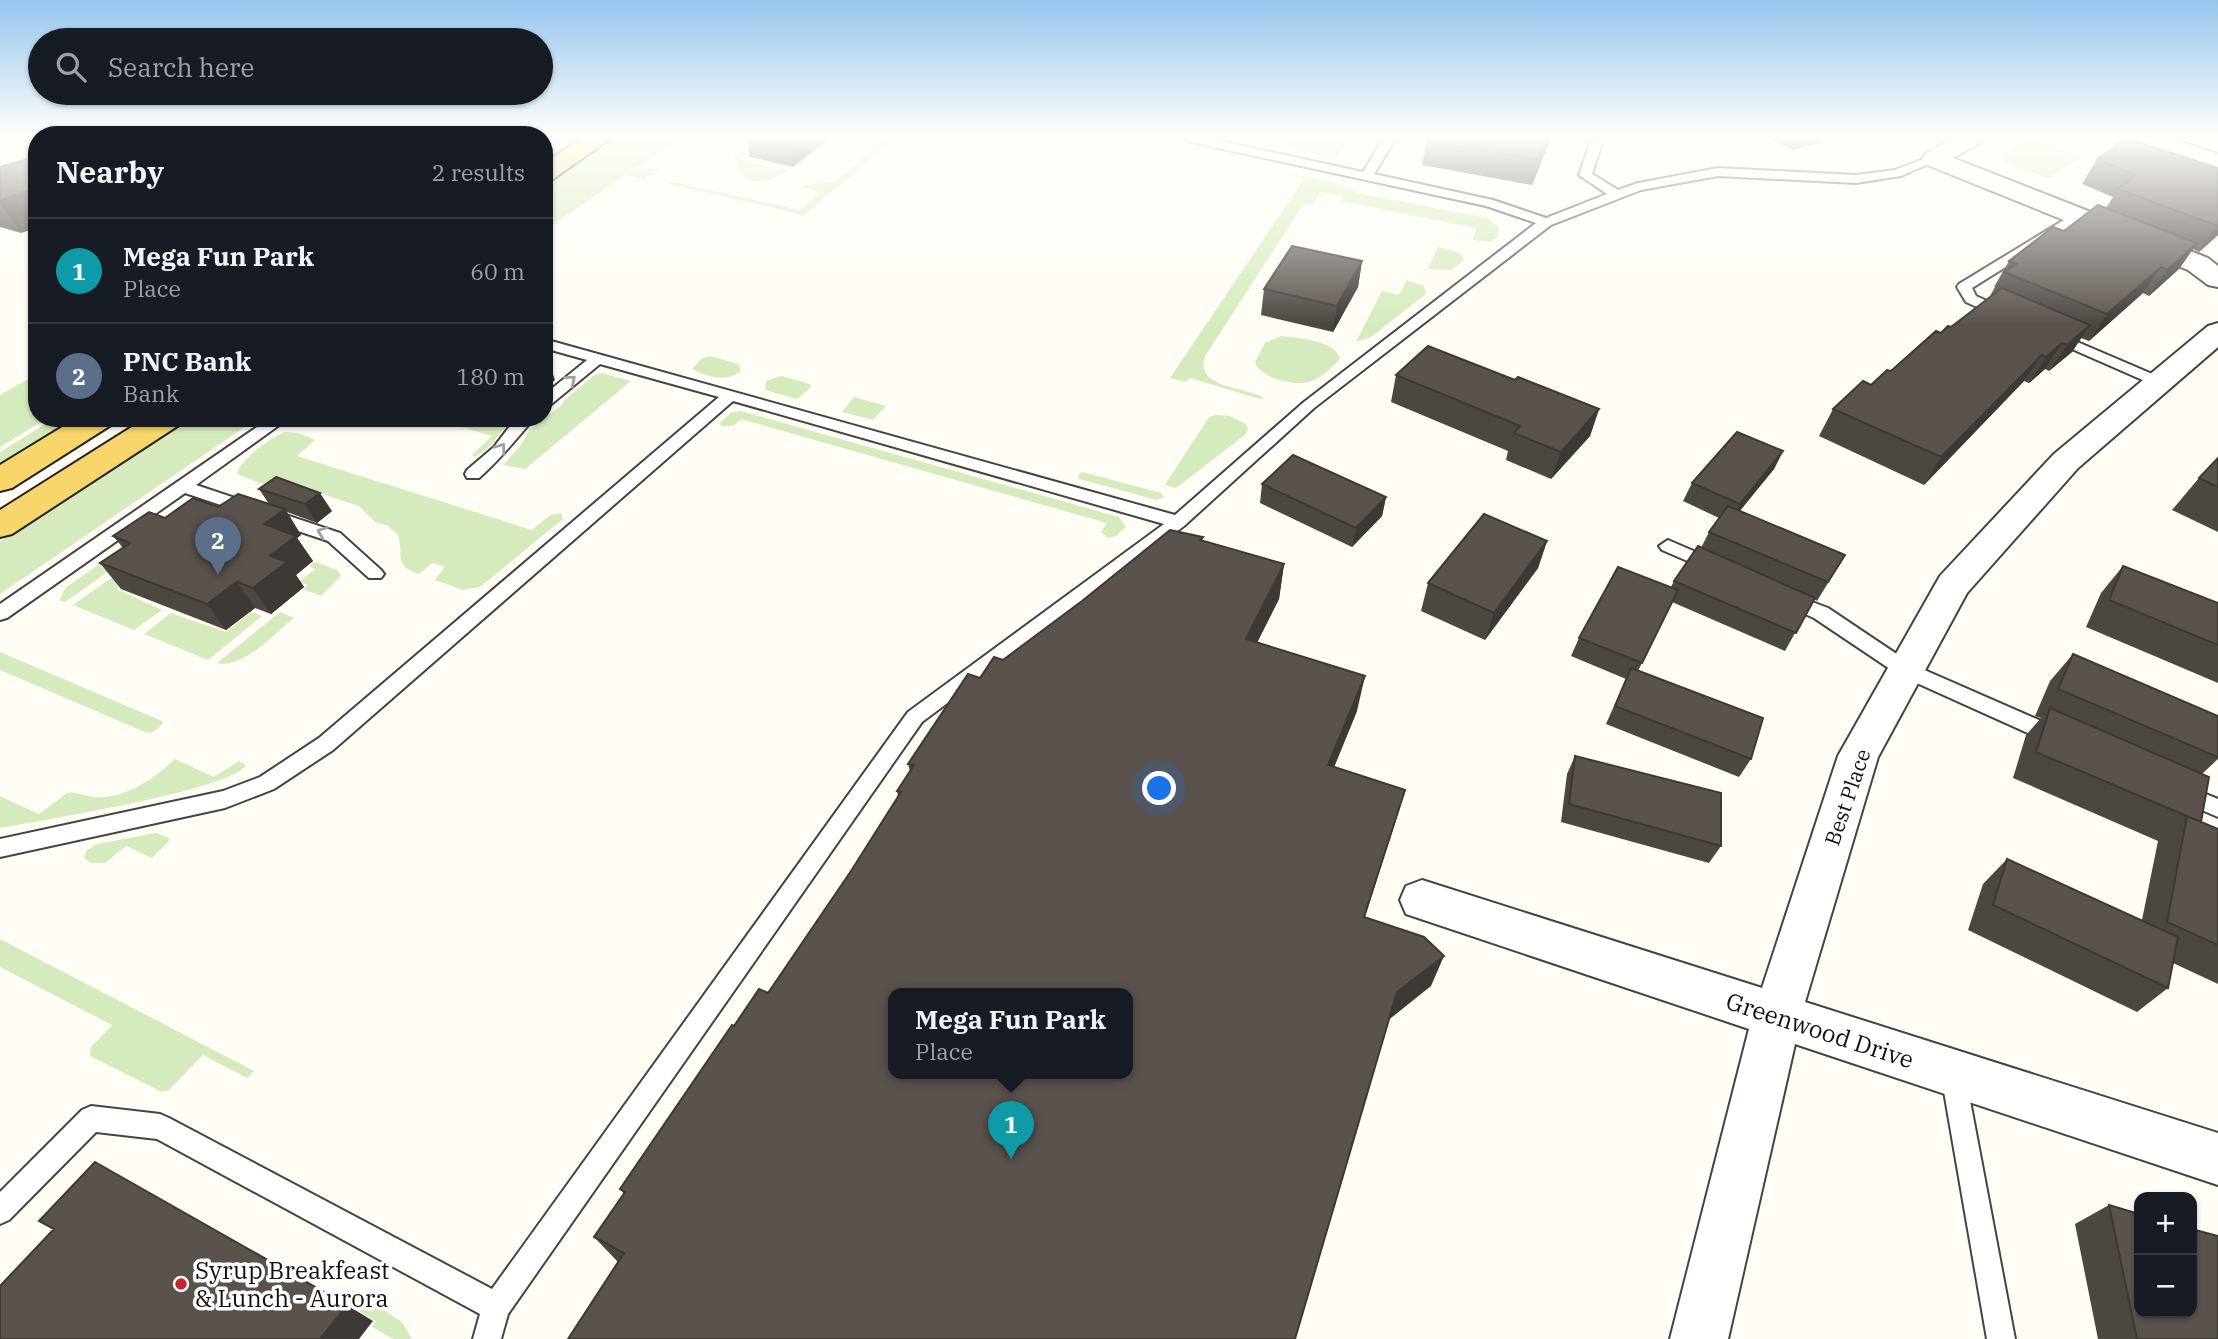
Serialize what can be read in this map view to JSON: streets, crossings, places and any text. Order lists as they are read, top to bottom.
{
  "streets": {
    "street": ["Best Place", "Greenwood Drive"]
  },
  "crossings": [
    ["Best Place", "Greenwood Drive"]
  ],
  "places": ["Syrup Breakfeast & Lunch - Aurora"],
  "page": {
    "search": "Search here",
    "heading": ["Nearby", "2 results"],
    "list": [
      {
        "mark": "1",
        "name": "Mega Fun Park",
        "note": "Place",
        "value": "60 m"
      },
      {
        "mark": "2",
        "name": "PNC Bank",
        "note": "Bank",
        "value": "180 m"
      }
    ],
    "pins": ["2", "1"],
    "popup": ["Mega Fun Park", "Place"],
    "map_buttons": ["+", "−"]
  }
}
